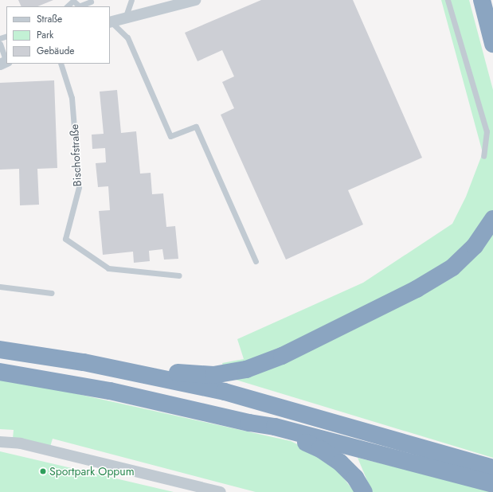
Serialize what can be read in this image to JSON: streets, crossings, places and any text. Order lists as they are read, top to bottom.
{
  "streets": {
    "lane": ["Bischofstraße"]
  },
  "places": ["Sportpark Oppum"],
  "legend": ["Straße", "Park", "Gebäude"]
}
